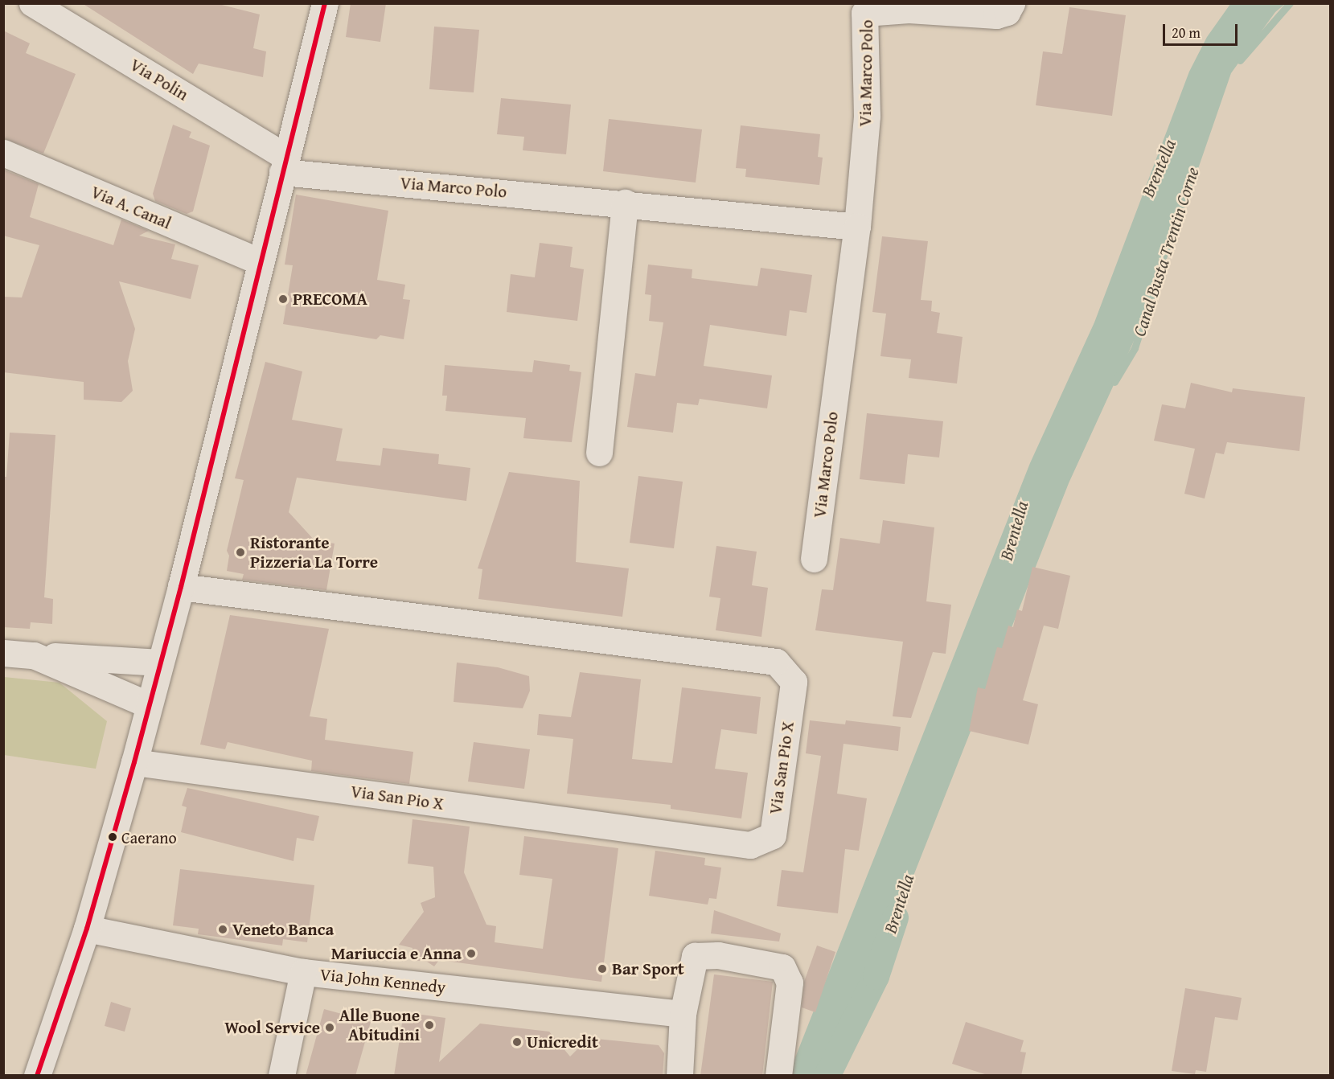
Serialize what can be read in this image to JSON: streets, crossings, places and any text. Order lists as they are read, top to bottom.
{
  "streets": {
    "street": [
      "Via Marco Polo",
      "Via Polin",
      "Via A. Canal",
      "Via San Pio X",
      "Via John Kennedy"
    ]
  },
  "crossings": [
    ["Via Marco Polo", "Via Polin"]
  ],
  "water": ["Brentella", "Canal Busta Trentin Corne"],
  "places": [
    "PRECOMA",
    "Ristorante Pizzeria La Torre",
    "Caerano",
    "Veneto Banca",
    "Mariuccia e Anna",
    "Bar Sport",
    "Alle Buone Abitudini",
    "Wool Service",
    "Unicredit"
  ],
  "scale_bar": "20 m"
}
